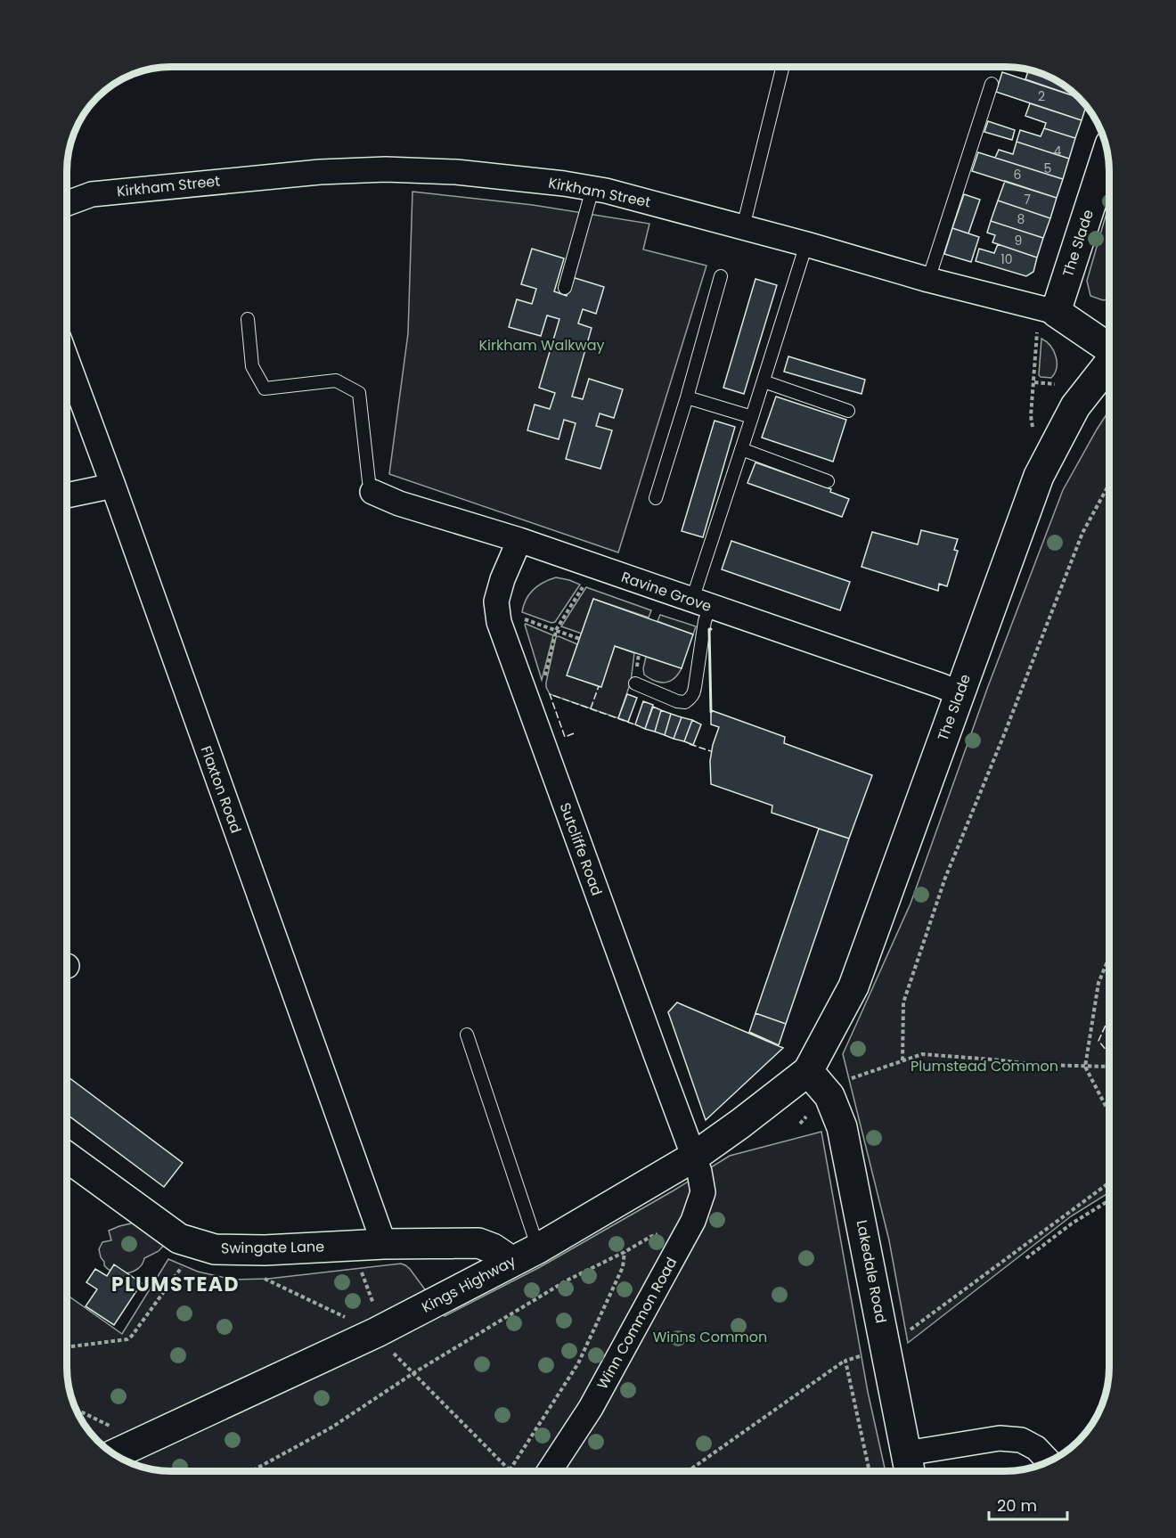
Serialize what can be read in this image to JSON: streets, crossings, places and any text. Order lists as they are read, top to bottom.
{
  "streets": {
    "street": [
      "Kirkham Street",
      "The Slade",
      "Ravine Grove",
      "Flaxton Road",
      "Sutcliffe Road",
      "Swingate Lane",
      "Lakedale Road",
      "Kings Highway",
      "Winn Common Road"
    ]
  },
  "crossings": [
    ["Kirkham Street", "The Slade"],
    ["The Slade", "Ravine Grove"],
    ["The Slade", "Lakedale Road"],
    ["The Slade", "Kings Highway"],
    ["Ravine Grove", "Sutcliffe Road"],
    ["Flaxton Road", "Swingate Lane"],
    ["Sutcliffe Road", "Kings Highway"],
    ["Sutcliffe Road", "Winn Common Road"],
    ["Swingate Lane", "Kings Highway"],
    ["Lakedale Road", "Kings Highway"],
    ["Kings Highway", "Winn Common Road"]
  ],
  "districts": ["PLUMSTEAD"],
  "parks": ["Kirkham Walkway", "Plumstead Common", "Winns Common"],
  "house_numbers": [
    "2",
    "4",
    "5",
    "6",
    "7",
    "8",
    "9",
    "10"
  ],
  "scale_bar": "20 m"
}
